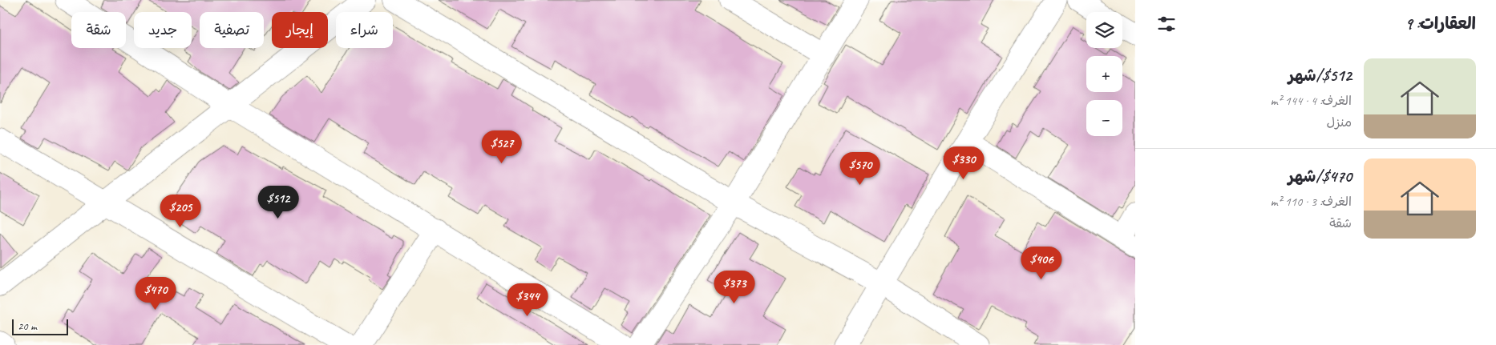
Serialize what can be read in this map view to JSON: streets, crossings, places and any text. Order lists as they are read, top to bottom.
{
  "scale_bar": "20 m",
  "page": {
    "heading": "العقارات: 9",
    "map_buttons": ["+", "−"],
    "chip": [
      "شراء",
      "إيجار",
      "تصفية",
      "جديد",
      "شقة"
    ],
    "list": [
      {
        "name": "$512/شهر",
        "note": "الغرف: 4 · 144 m² · منزل"
      },
      {
        "name": "$470/شهر",
        "note": "الغرف: 3 · 110 m² · شقة"
      }
    ],
    "price": [
      "$527",
      "$330",
      "$570",
      "$512",
      "$205",
      "$406",
      "$373",
      "$470",
      "$344"
    ],
    "scale": "20 m"
  }
}
